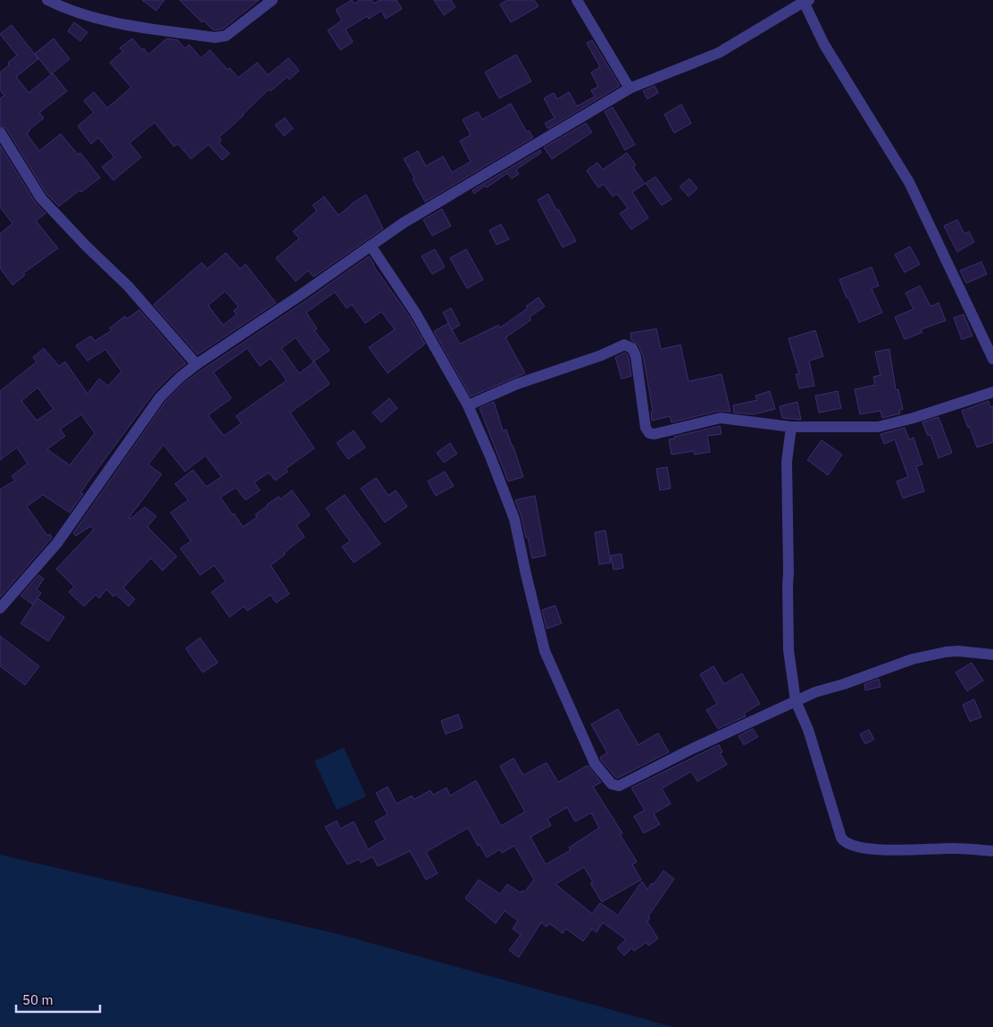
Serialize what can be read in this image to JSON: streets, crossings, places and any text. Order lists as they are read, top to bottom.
{
  "scale_bar": "50 m"
}
